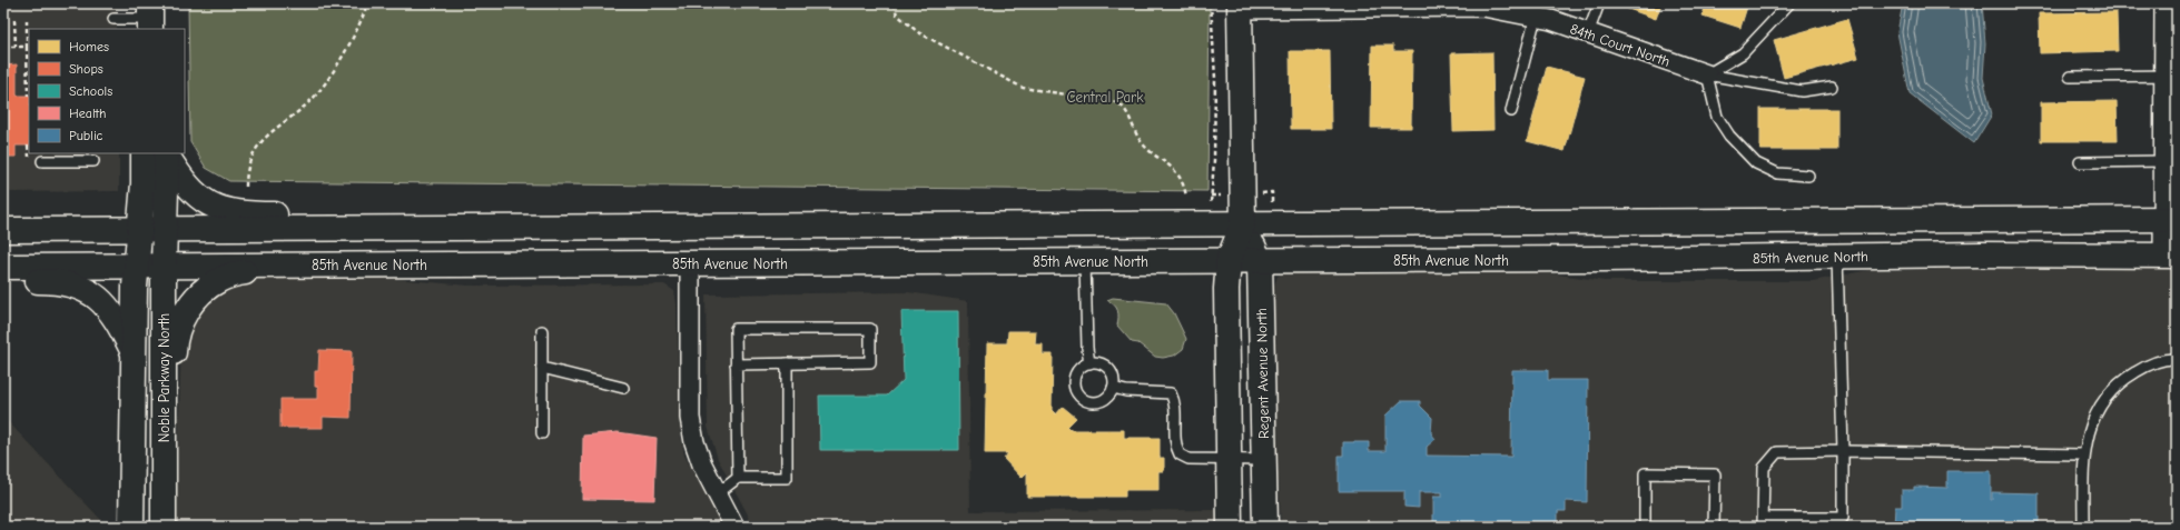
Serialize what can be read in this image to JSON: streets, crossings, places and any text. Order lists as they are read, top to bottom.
{
  "streets": {
    "main road": ["85th Avenue North", "Regent Avenue North", "Noble Parkway North"],
    "street": ["84th Court North"]
  },
  "crossings": [
    ["84th Court North", "Regent Avenue North"],
    ["85th Avenue North", "Regent Avenue North"],
    ["85th Avenue North", "Noble Parkway North"]
  ],
  "parks": ["Central Park"],
  "legend": [
    "Homes",
    "Shops",
    "Schools",
    "Health",
    "Public"
  ]
}
